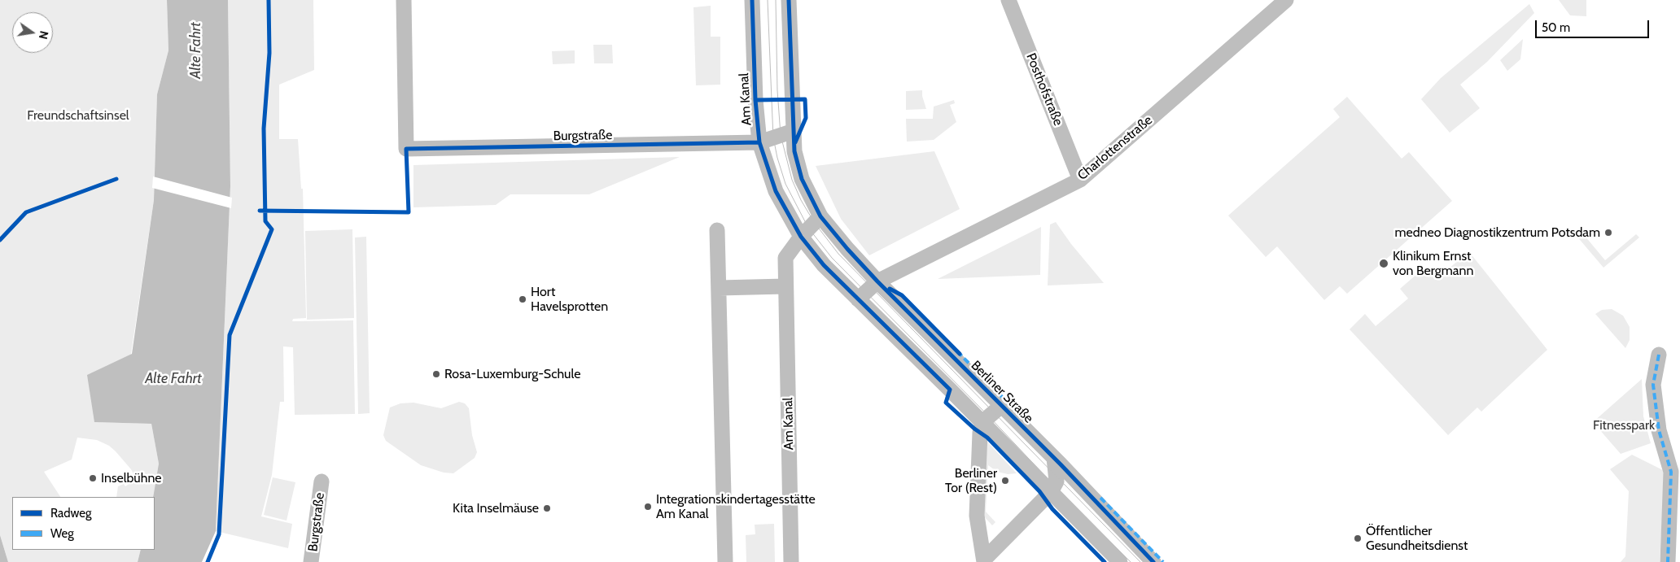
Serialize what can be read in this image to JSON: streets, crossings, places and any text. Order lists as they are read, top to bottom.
{
  "streets": {
    "street": [
      "Posthofstraße",
      "Am Kanal",
      "Burgstraße",
      "Charlottenstraße",
      "Berliner Straße"
    ]
  },
  "crossings": [
    ["Posthofstraße", "Charlottenstraße"],
    ["Am Kanal", "Burgstraße"],
    ["Am Kanal", "Berliner Straße"],
    ["Charlottenstraße", "Berliner Straße"]
  ],
  "water": ["Alte Fahrt"],
  "parks": ["Freundschaftsinsel", "Fitnesspark"],
  "places": [
    "medneo Diagnostikzentrum Potsdam",
    "Klinikum Ernst von Bergmann",
    "Hort Havelsprotten",
    "Rosa-Luxemburg-Schule",
    "Inselbühne",
    "Berliner Tor (Rest)",
    "Integrationskindertagesstätte Am Kanal",
    "Kita Inselmäuse",
    "Öffentlicher Gesundheitsdienst"
  ],
  "legend": ["Radweg", "Weg"],
  "scale_bar": "50 m",
  "north": "right"
}
